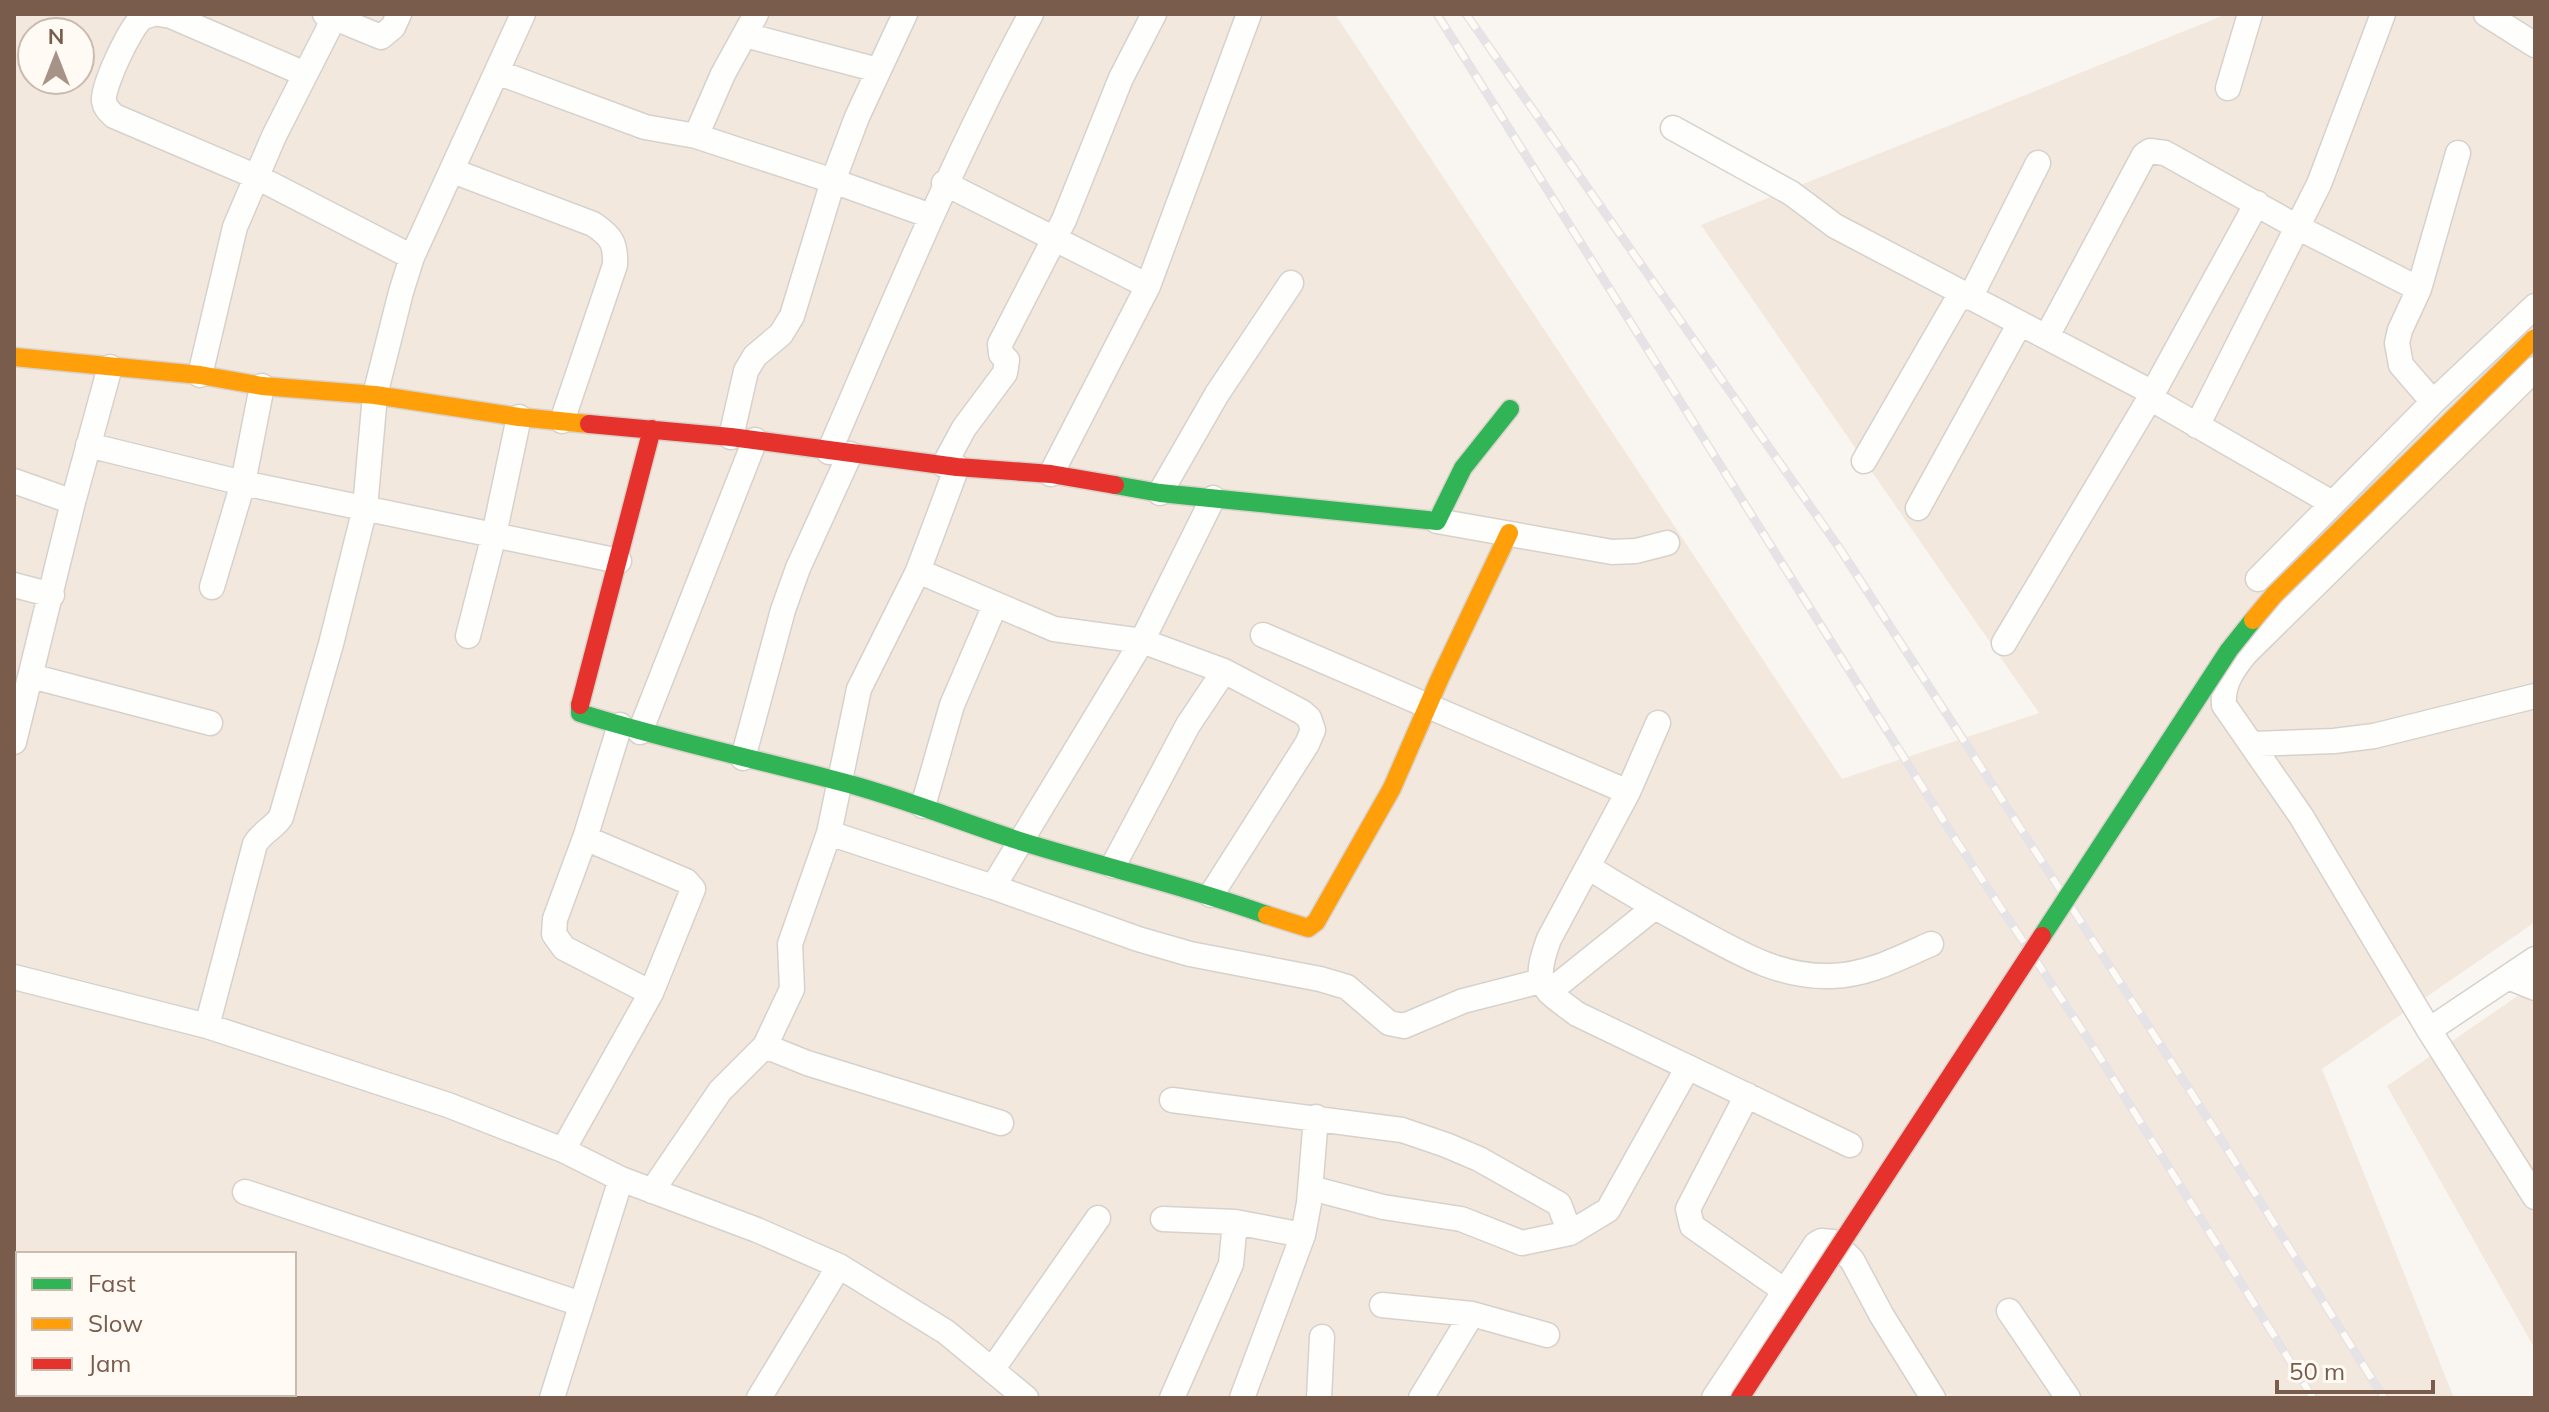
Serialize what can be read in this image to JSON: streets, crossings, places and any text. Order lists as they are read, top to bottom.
{
  "legend": ["Fast", "Slow", "Jam"],
  "scale_bar": "50 m",
  "north": "top"
}
